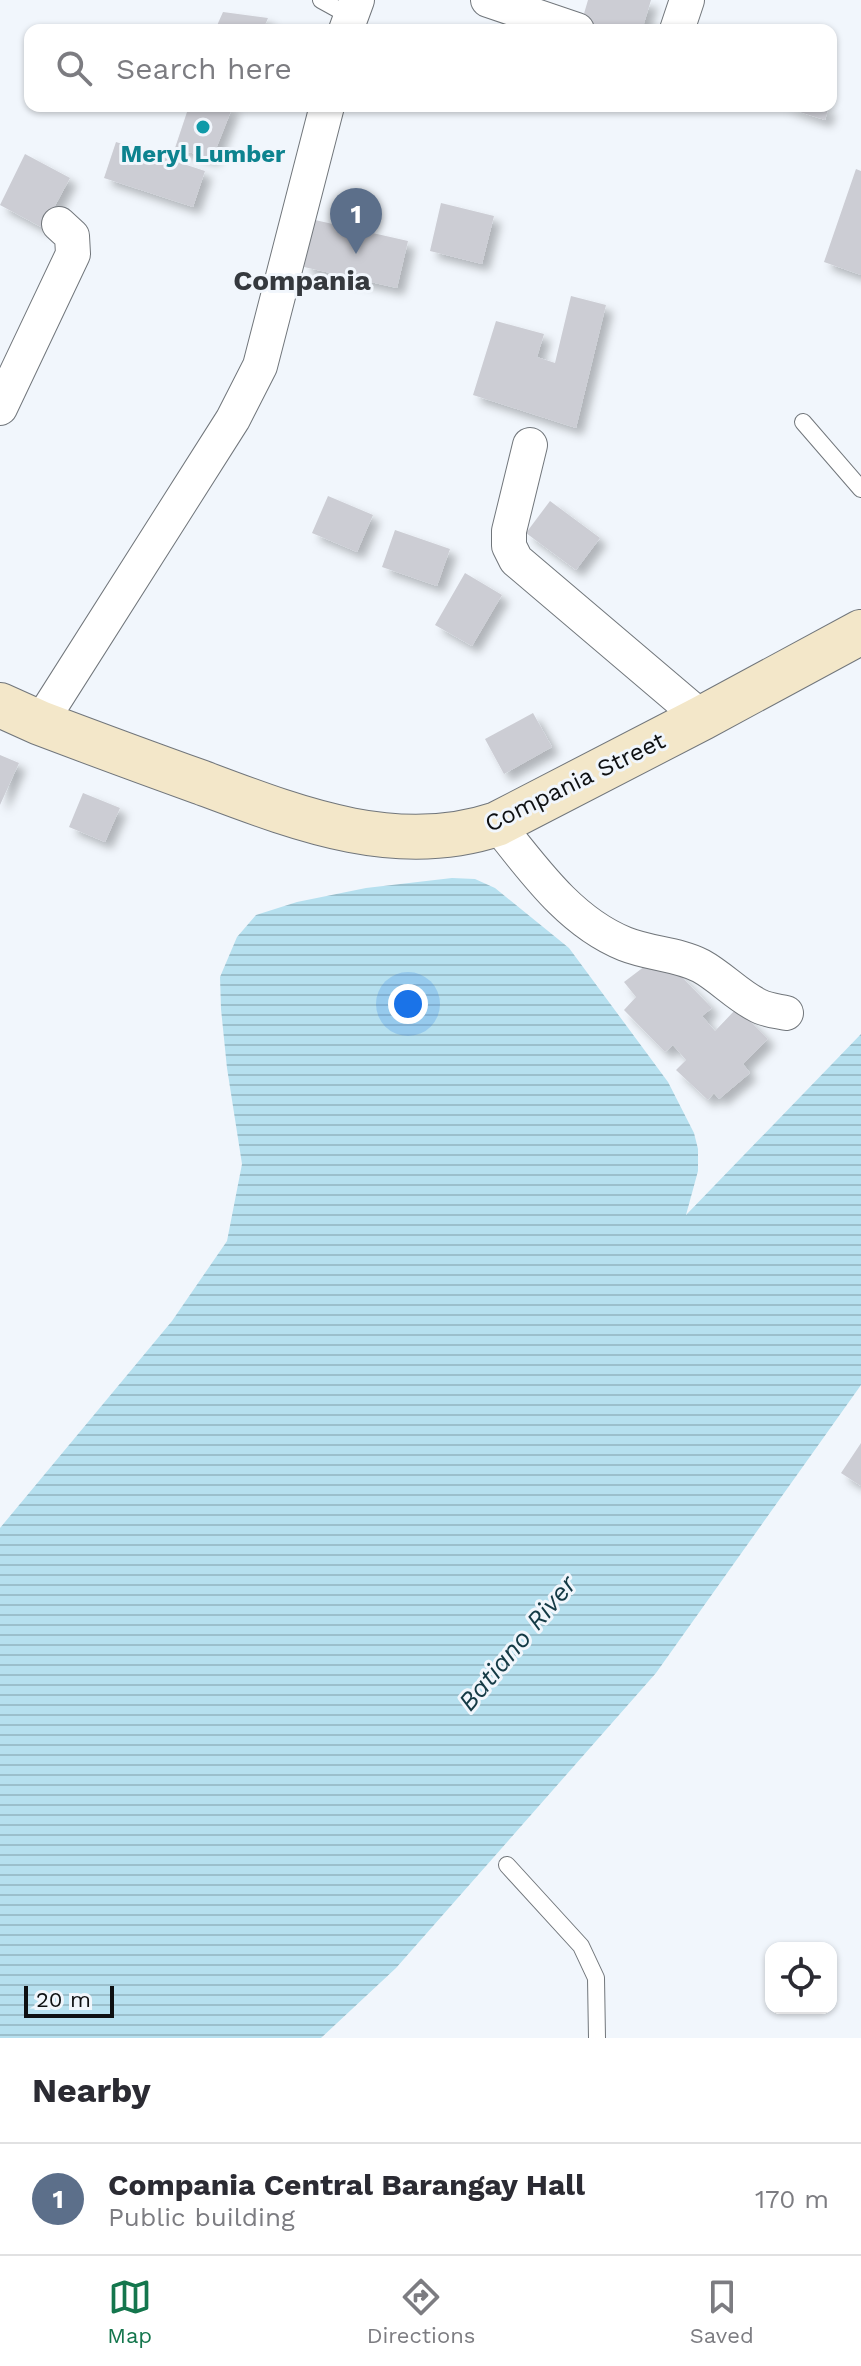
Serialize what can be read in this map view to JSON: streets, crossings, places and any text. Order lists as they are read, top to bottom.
{
  "streets": {
    "street": ["Compania Street"]
  },
  "districts": ["Compania"],
  "water": ["Batiano River"],
  "places": ["Meryl Lumber"],
  "scale_bar": "20 m",
  "page": {
    "search": "Search here",
    "pins": "1",
    "scale": "20 m",
    "heading": "Nearby",
    "list": [
      {
        "mark": "1",
        "name": "Compania Central Barangay Hall",
        "note": "Public building",
        "value": "170 m"
      }
    ],
    "nav": ["Map", "Directions", "Saved"]
  }
}
